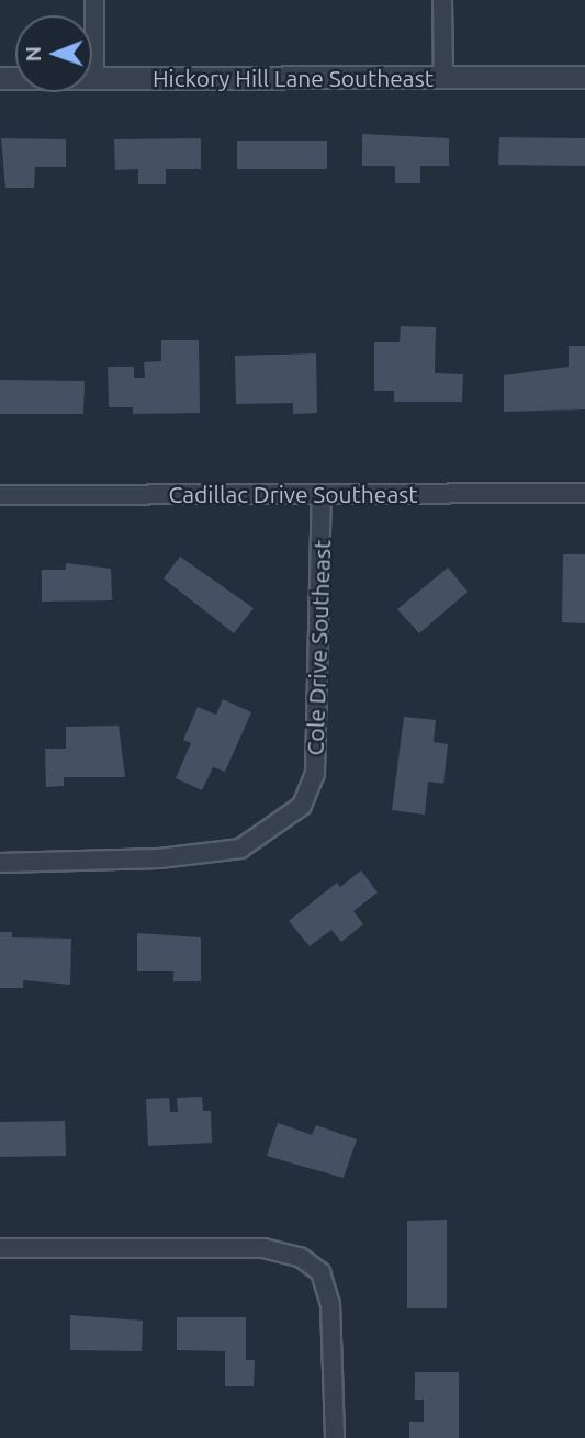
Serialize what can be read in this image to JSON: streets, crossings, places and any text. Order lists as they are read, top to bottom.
{
  "streets": {
    "street": ["Hickory Hill Lane Southeast", "Cadillac Drive Southeast", "Cole Drive Southeast"]
  },
  "crossings": [
    ["Cadillac Drive Southeast", "Cole Drive Southeast"]
  ],
  "north": "left"
}
